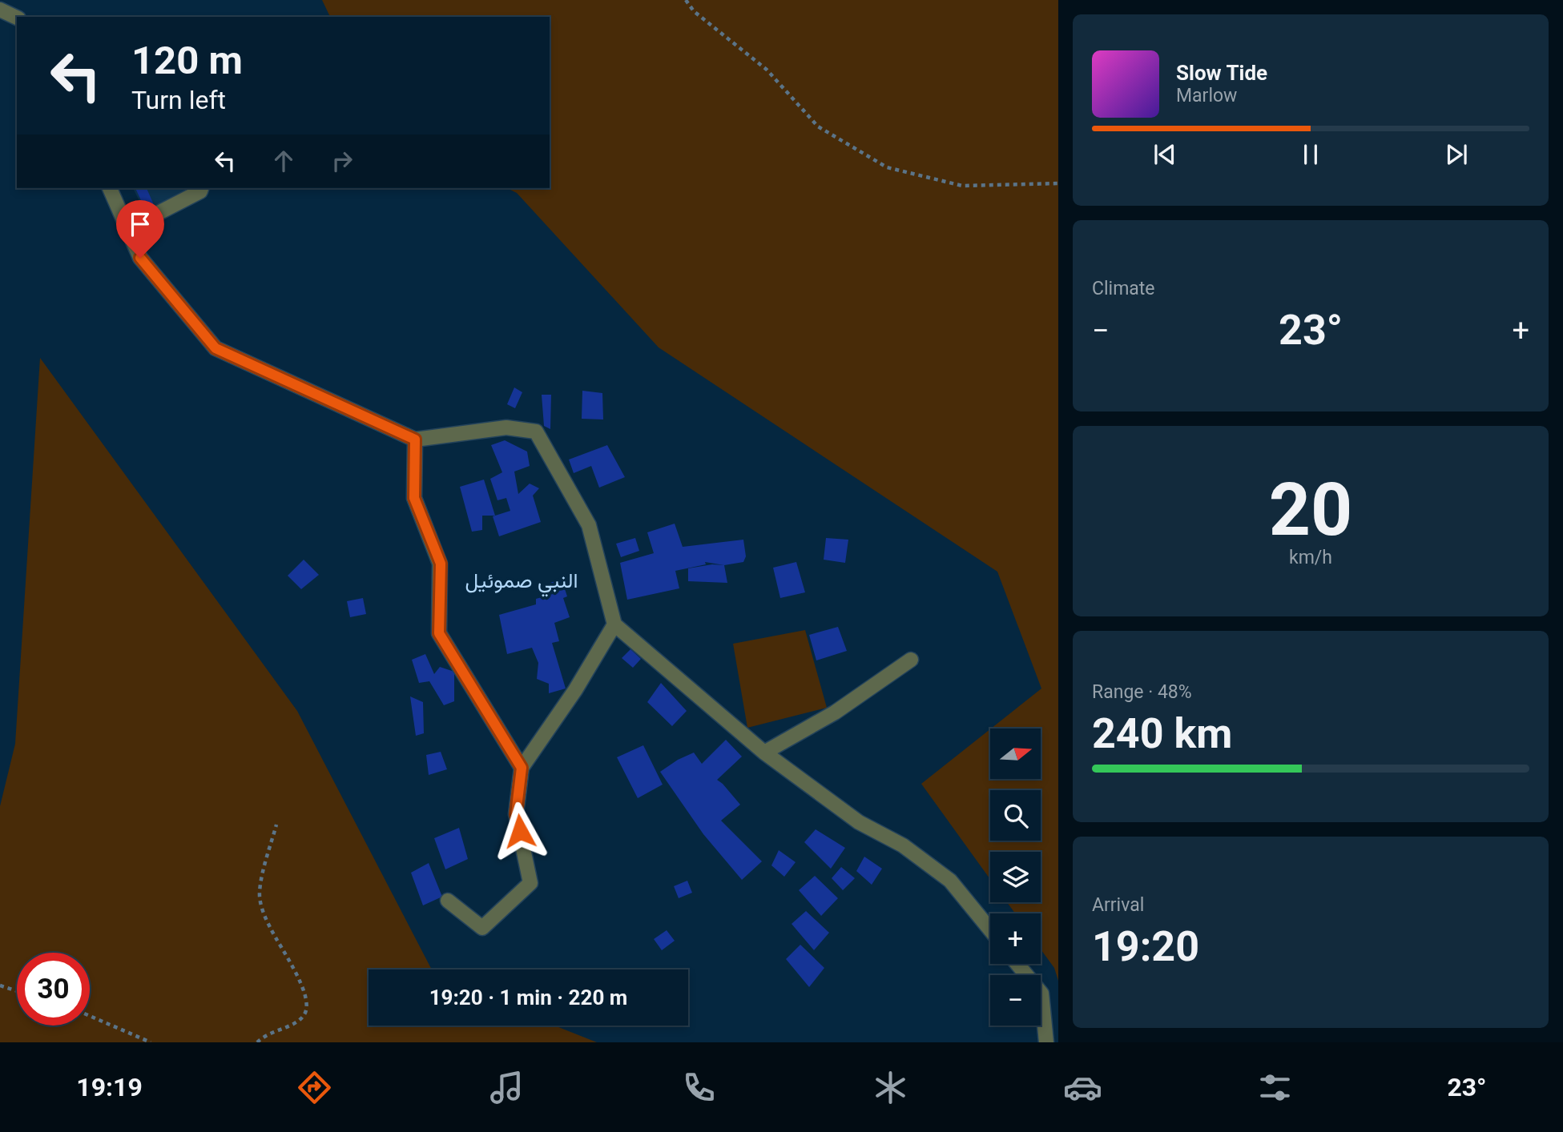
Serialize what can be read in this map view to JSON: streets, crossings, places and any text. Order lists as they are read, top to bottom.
{
  "districts": ["النبي صموئيل"],
  "north": "right",
  "page": {
    "turn": ["120 m", "Turn left"],
    "song": ["Slow Tide", "Marlow"],
    "tile": [
      "Climate",
      ["20", "km/h"],
      ["Range · 48%", "240 km"],
      ["Arrival", "19:20"]
    ],
    "heat": ["−", "23°", "+"],
    "map_buttons": ["+", "−"],
    "limit": "30",
    "trip": "19:20 · 1 min · 220 m",
    "tabs": ["19:19", "23°"]
  }
}
